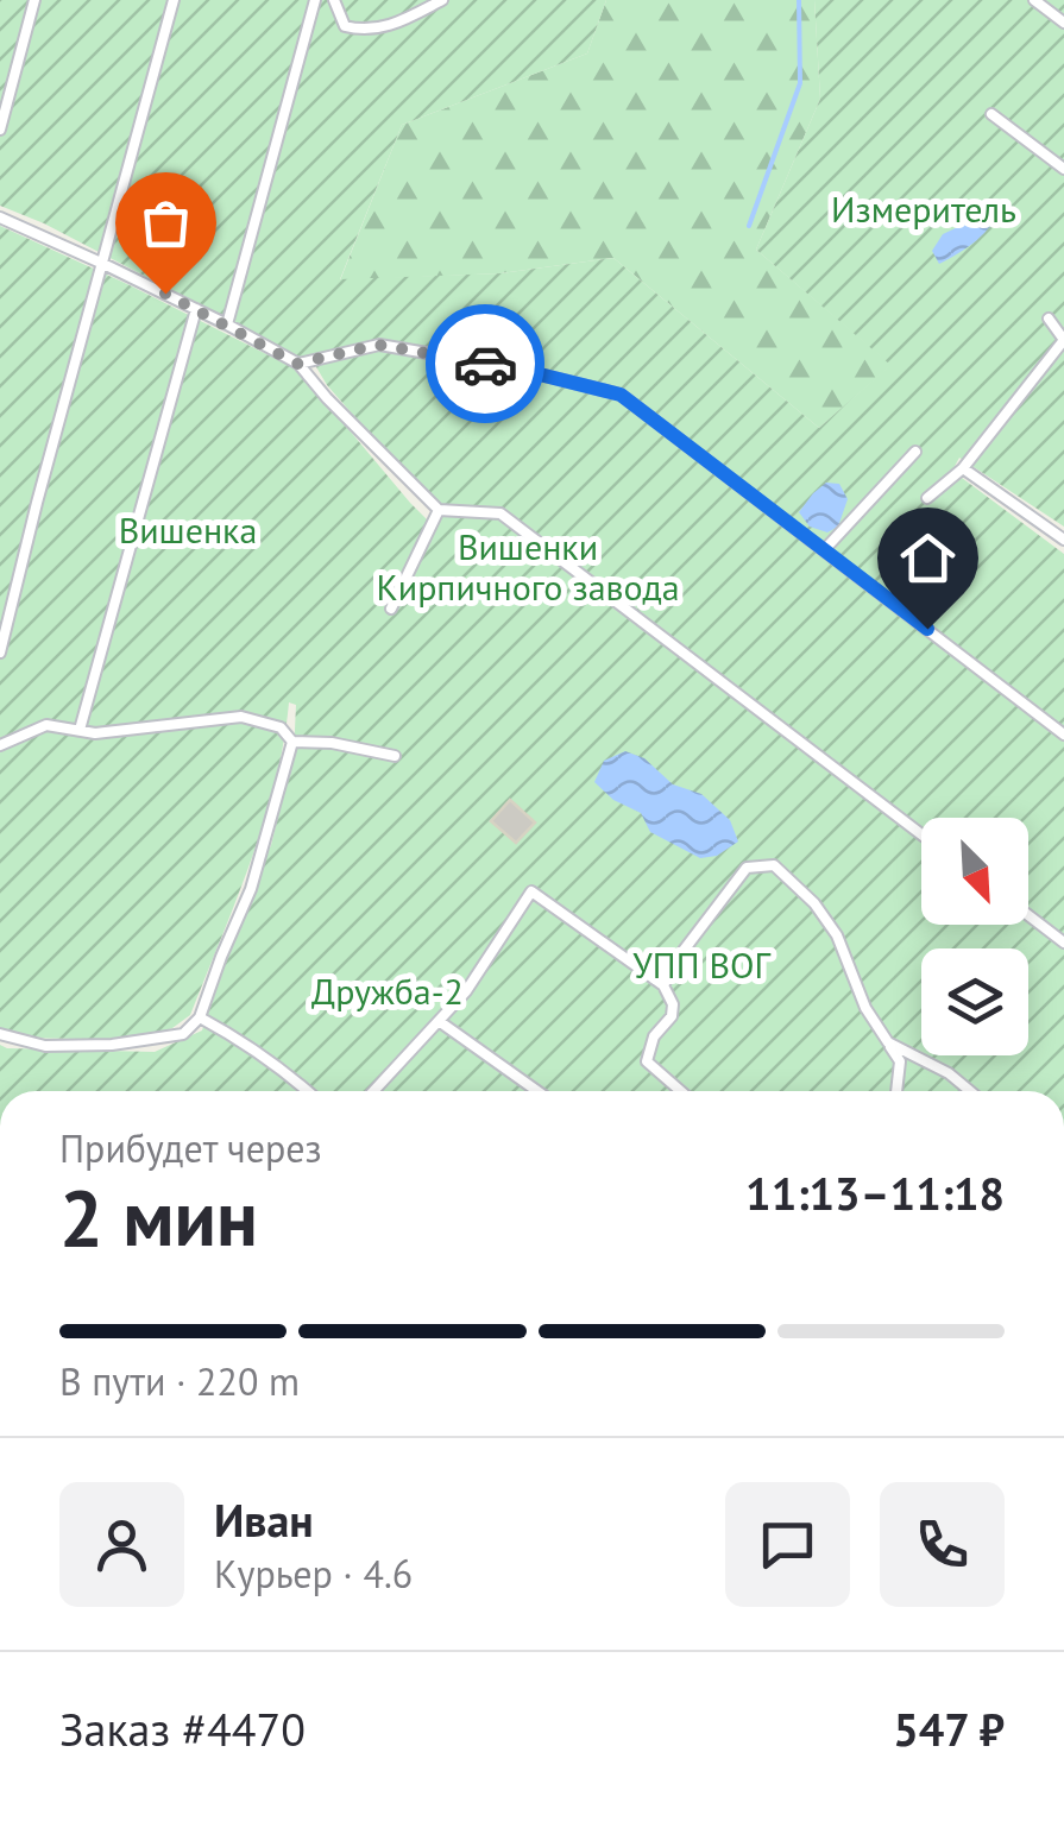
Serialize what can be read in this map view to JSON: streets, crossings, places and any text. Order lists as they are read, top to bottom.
{
  "parks": [
    "Измеритель",
    "Вишенка",
    "Вишенки Кирпичного завода",
    "УПП ВОГ",
    "Дружба-2"
  ],
  "north": "bottom right",
  "page": {
    "heading": ["2 мин", "Прибудет через", "11:13–11:18"],
    "panel": [
      "Иван",
      "Курьер · 4.6",
      "Заказ #4470",
      "547 ₽"
    ],
    "bar": "В пути · 220 m"
  }
}
